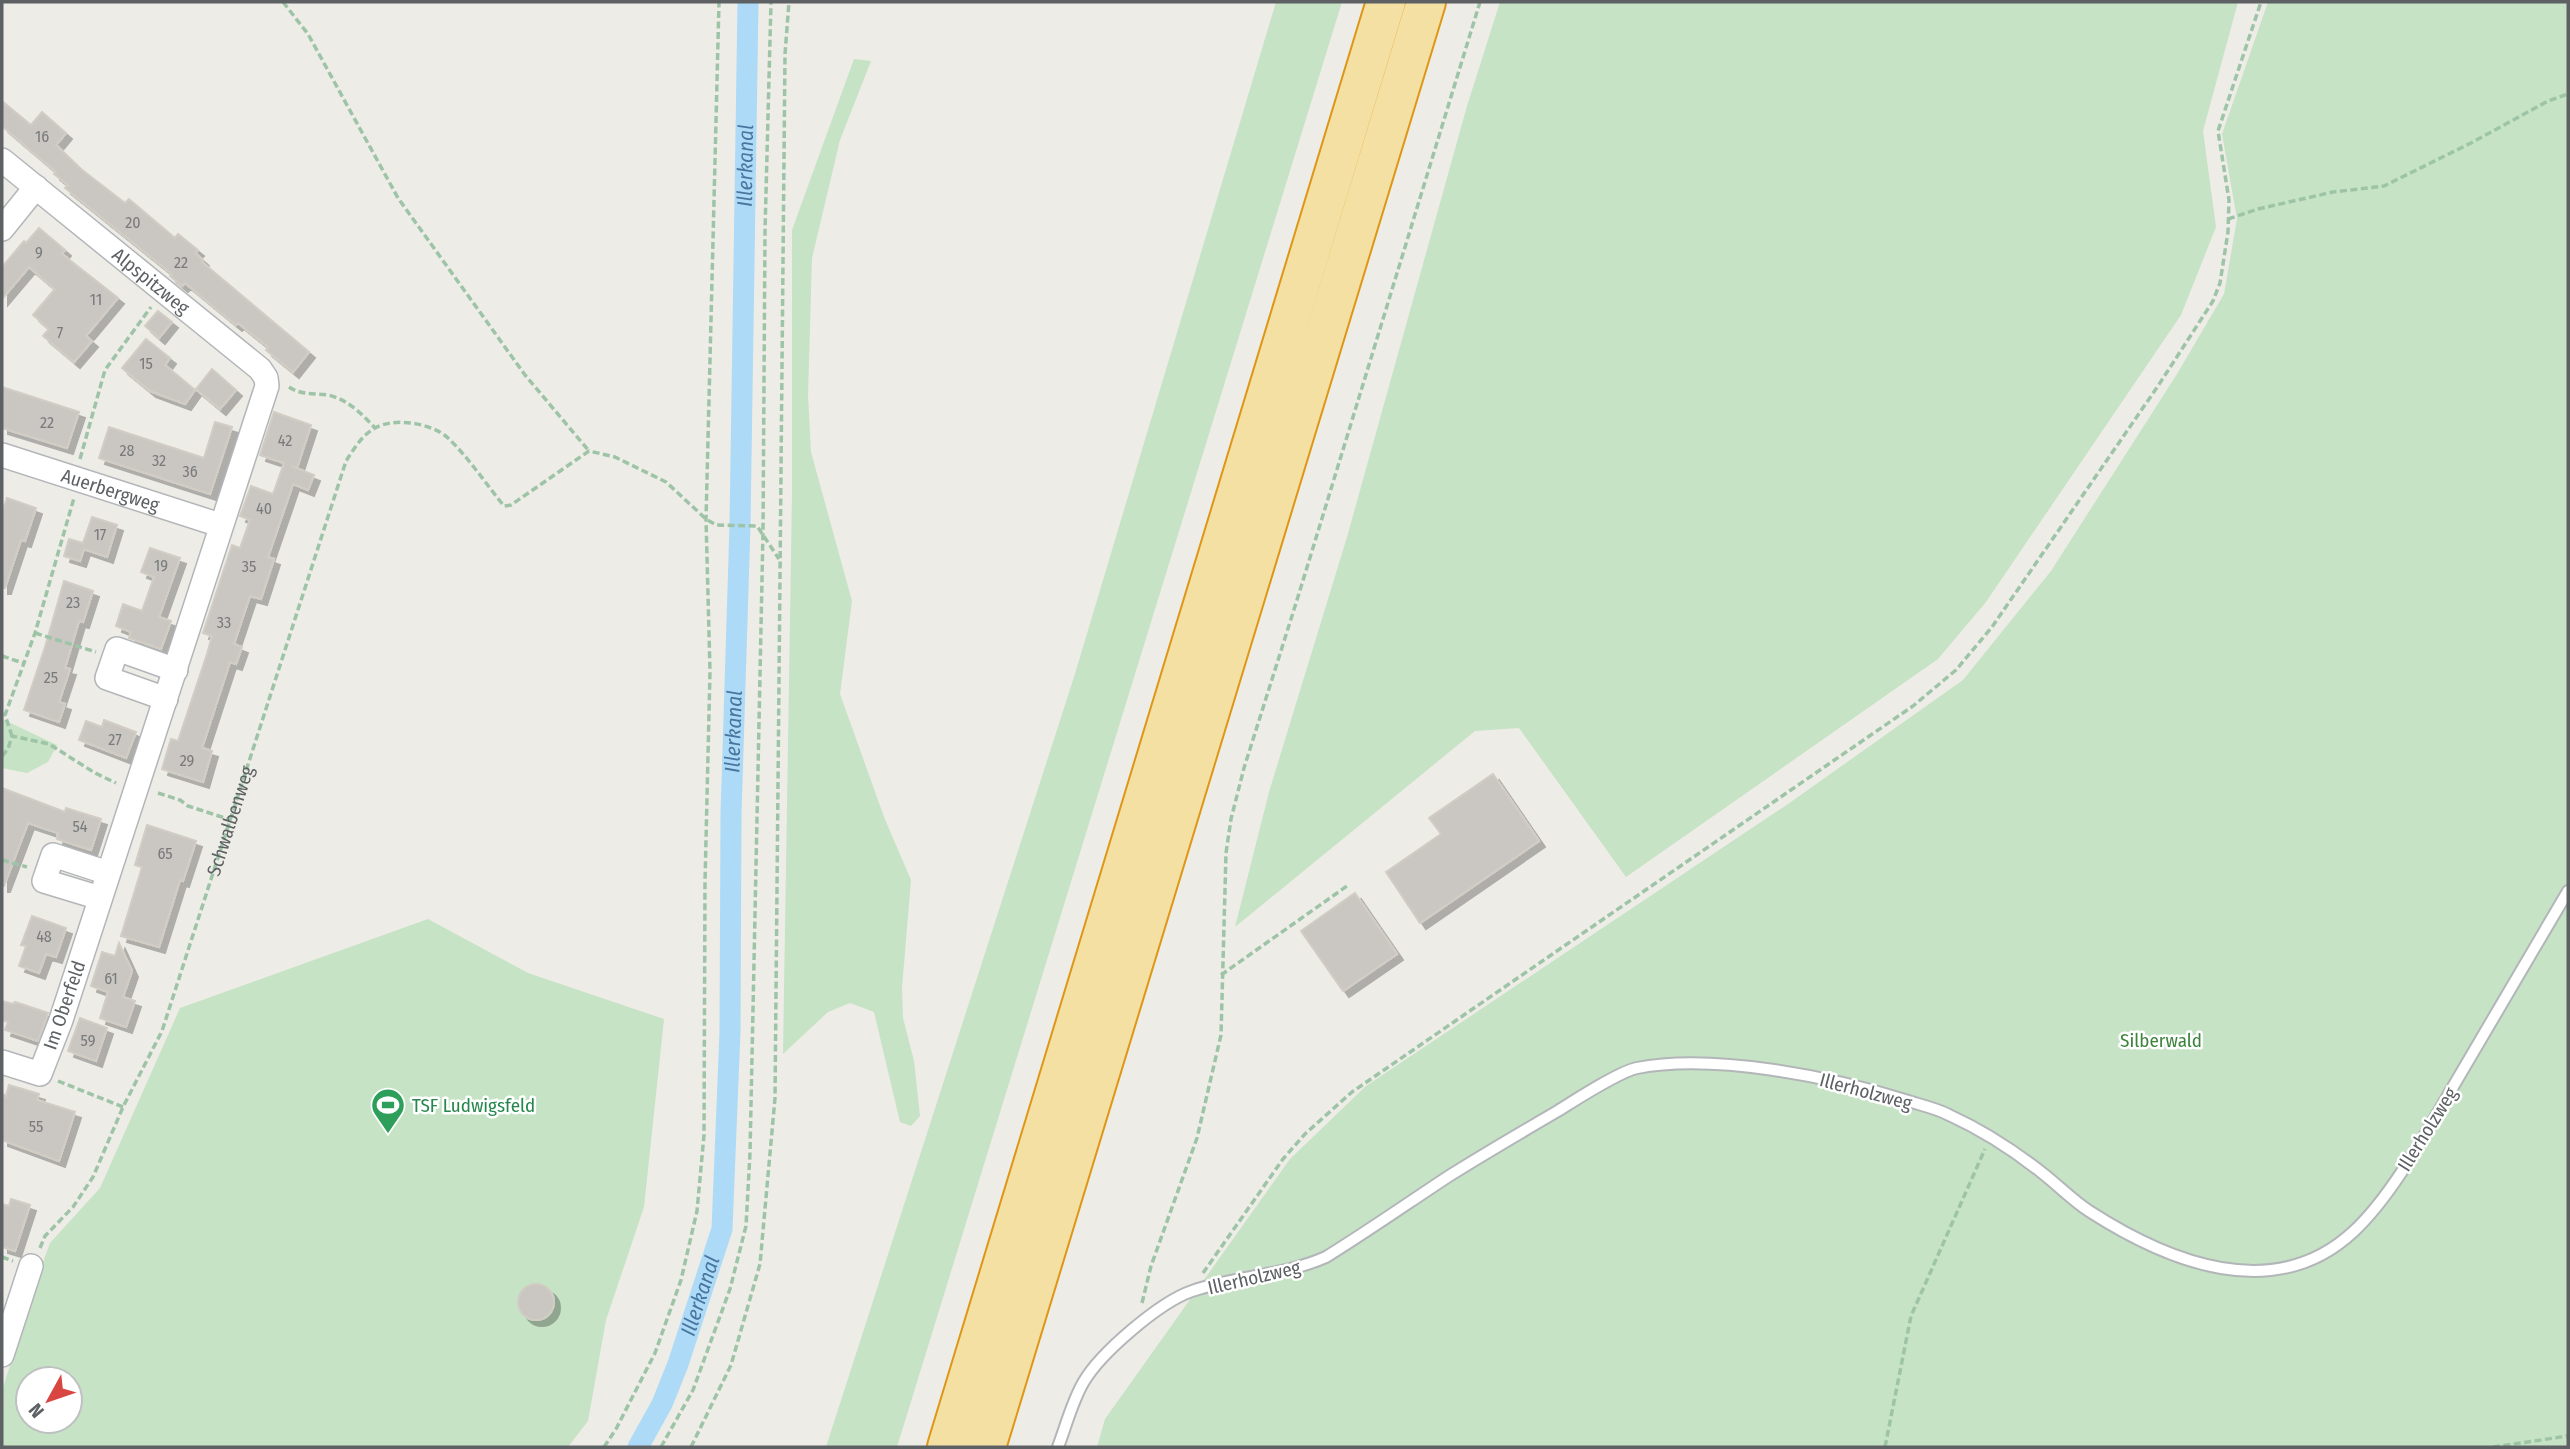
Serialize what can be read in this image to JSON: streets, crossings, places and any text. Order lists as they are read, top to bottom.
{
  "streets": {
    "street": ["Alpspitzweg", "Auerbergweg", "Im Oberfeld"],
    "lane": ["Illerholzweg"],
    "path": ["Schwalbenweg"]
  },
  "water": ["Illerkanal"],
  "parks": ["Silberwald"],
  "places": {
    "sports": ["TSF Ludwigsfeld"]
  },
  "house_numbers": [
    "16",
    "20",
    "9",
    "22",
    "11",
    "7",
    "15",
    "22",
    "42",
    "28",
    "32",
    "36",
    "40",
    "17",
    "19",
    "35",
    "23",
    "33",
    "25",
    "27",
    "29",
    "54",
    "65",
    "48",
    "61",
    "59",
    "55"
  ],
  "north": "bottom left"
}
